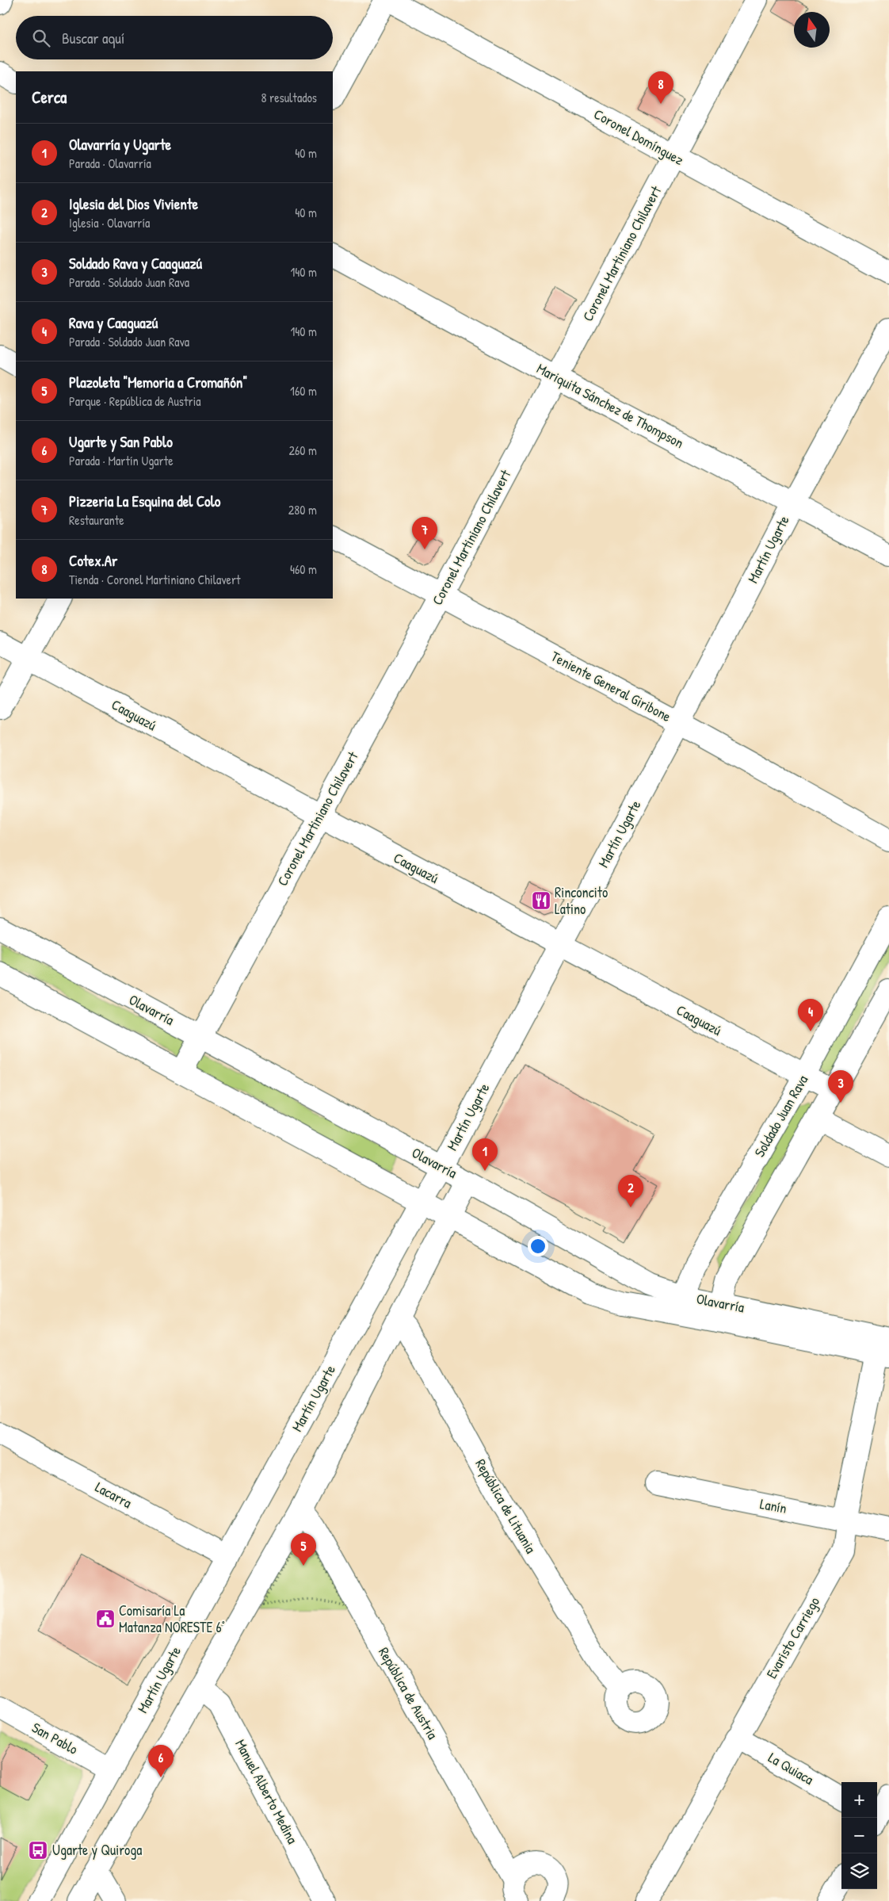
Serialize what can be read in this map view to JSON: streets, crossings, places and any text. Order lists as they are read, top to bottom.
{
  "streets": {
    "street": [
      "Coronel Domínguez",
      "Coronel Martiniano Chilavert",
      "Mariquita Sánchez de Thompson",
      "Martín Ugarte",
      "Teniente General Giribone",
      "Caaguazú",
      "Olavarría",
      "Soldado Juan Rava",
      "Lacarra",
      "República de Lituania",
      "Lanín",
      "Evaristo Carriego",
      "República de Austria",
      "San Pablo",
      "La Quiaca",
      "Manuel Alberto Medina"
    ]
  },
  "crossings": [
    ["Coronel Domínguez", "Coronel Martiniano Chilavert"],
    ["Coronel Martiniano Chilavert", "Mariquita Sánchez de Thompson"],
    ["Coronel Martiniano Chilavert", "Teniente General Giribone"],
    ["Coronel Martiniano Chilavert", "Caaguazú"],
    ["Coronel Martiniano Chilavert", "Olavarría"],
    ["Mariquita Sánchez de Thompson", "Martín Ugarte"],
    ["Martín Ugarte", "Teniente General Giribone"],
    ["Martín Ugarte", "Caaguazú"],
    ["Martín Ugarte", "Olavarría"],
    ["Martín Ugarte", "Lacarra"],
    ["Martín Ugarte", "San Pablo"],
    ["Caaguazú", "Soldado Juan Rava"],
    ["Olavarría", "Soldado Juan Rava"],
    ["Olavarría", "Evaristo Carriego"],
    ["Lanín", "Evaristo Carriego"],
    ["Evaristo Carriego", "La Quiaca"]
  ],
  "places": {
    "restaurant": ["Rinconcito Latino"],
    "public building": ["Comisaría La Matanza NORESTE 6°"],
    "bus stop": ["Ugarte y Quiroga"]
  },
  "north": "top",
  "page": {
    "search": "Buscar aquí",
    "pins": [
      "8",
      "7",
      "4",
      "3",
      "1",
      "2",
      "5",
      "6"
    ],
    "heading": ["Cerca", "8 resultados"],
    "list": [
      {
        "mark": "1",
        "name": "Olavarría y Ugarte",
        "note": "Parada · Olavarría",
        "value": "40 m"
      },
      {
        "mark": "2",
        "name": "Iglesia del Dios Viviente",
        "note": "Iglesia · Olavarría",
        "value": "40 m"
      },
      {
        "mark": "3",
        "name": "Soldado Rava y Caaguazú",
        "note": "Parada · Soldado Juan Rava",
        "value": "140 m"
      },
      {
        "mark": "4",
        "name": "Rava y Caaguazú",
        "note": "Parada · Soldado Juan Rava",
        "value": "140 m"
      },
      {
        "mark": "5",
        "name": "Plazoleta \"Memoria a Cromañón\"",
        "note": "Parque · República de Austria",
        "value": "160 m"
      },
      {
        "mark": "6",
        "name": "Ugarte y San Pablo",
        "note": "Parada · Martín Ugarte",
        "value": "260 m"
      },
      {
        "mark": "7",
        "name": "Pizzeria La Esquina del Colo",
        "note": "Restaurante",
        "value": "280 m"
      },
      {
        "mark": "8",
        "name": "Cotex.Ar",
        "note": "Tienda · Coronel Martiniano Chilavert",
        "value": "460 m"
      }
    ],
    "map_buttons": ["+", "−"]
  }
}
